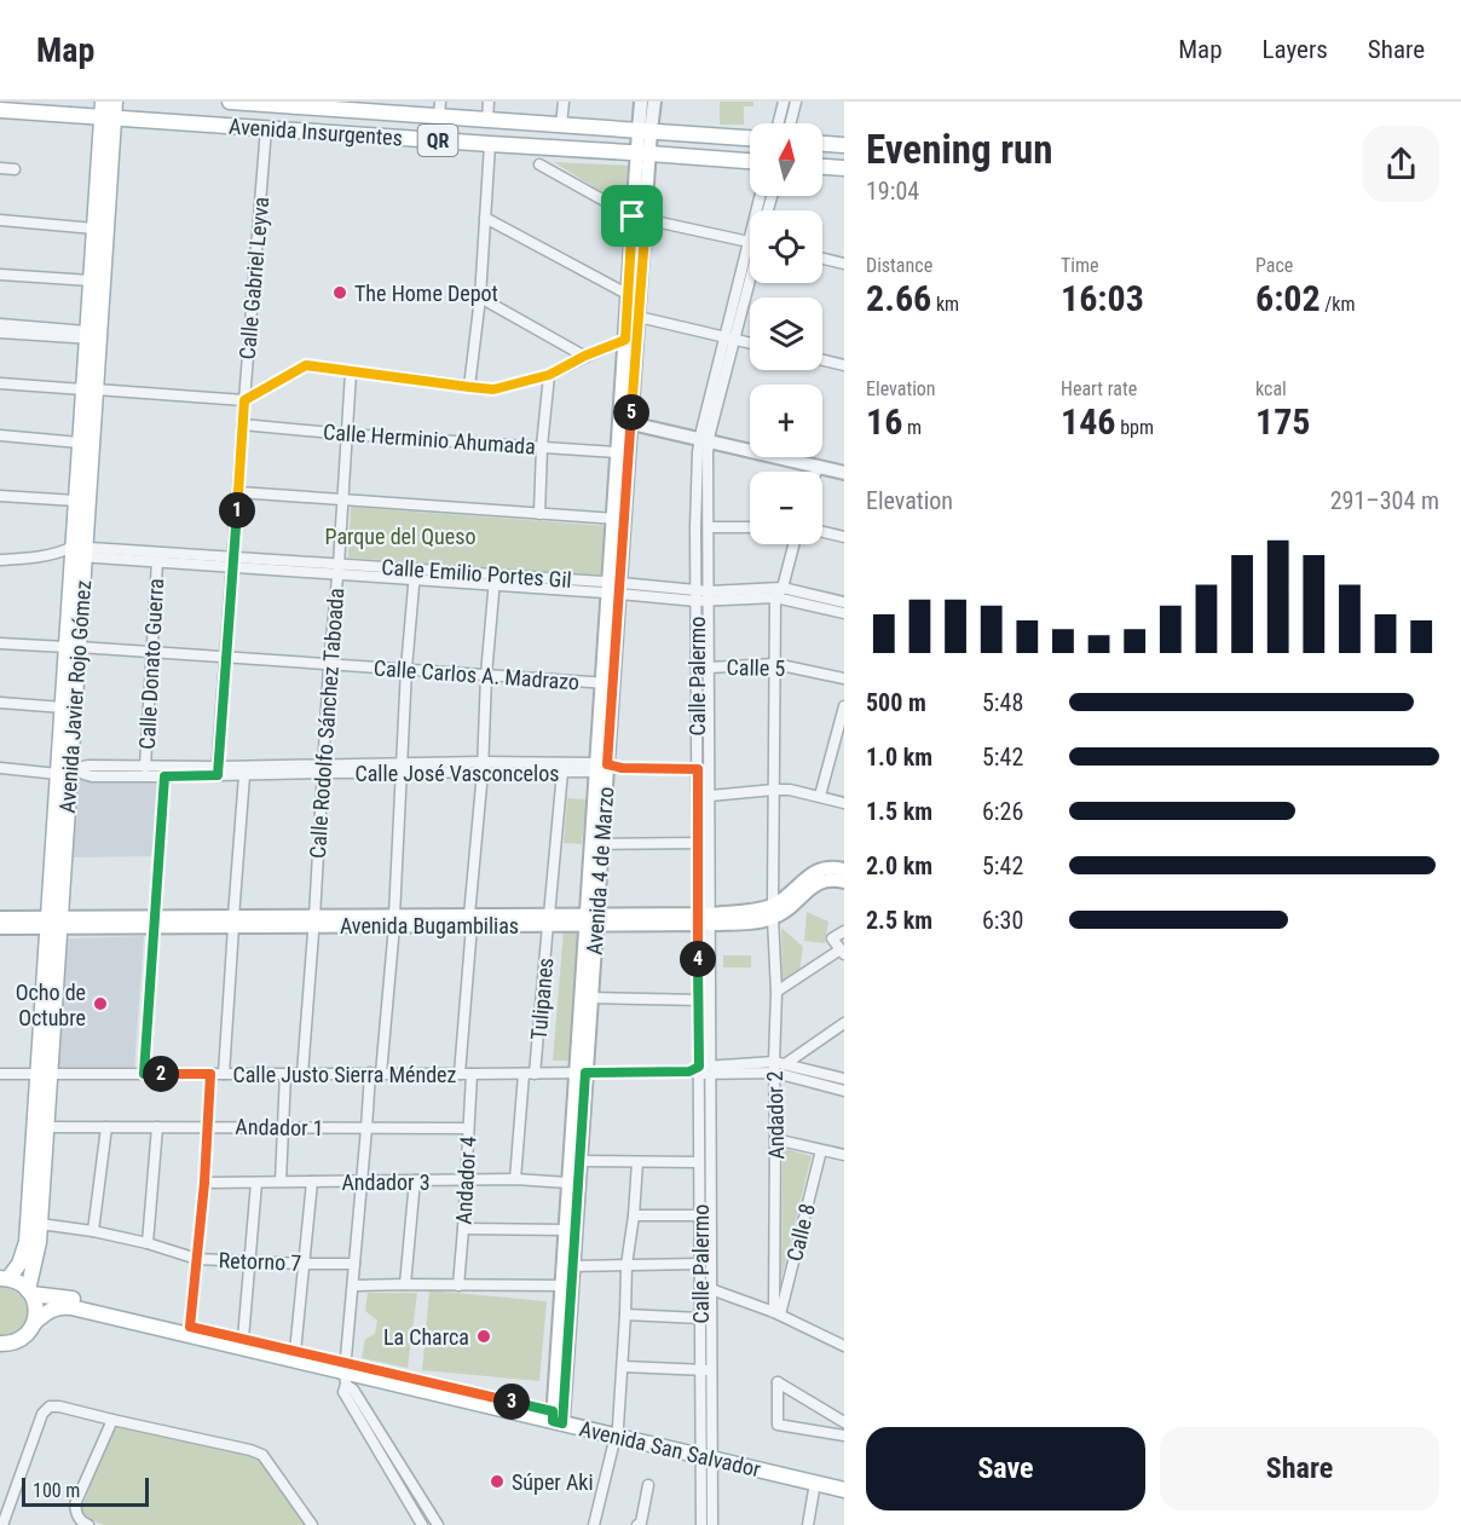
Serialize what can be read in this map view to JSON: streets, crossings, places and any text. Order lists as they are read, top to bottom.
{
  "streets": {
    "main road": [
      "Avenida Insurgentes",
      "QR",
      "Avenida Javier Rojo Gómez",
      "Avenida 4 de Marzo",
      "Avenida Bugambilias",
      "Avenida San Salvador"
    ],
    "street": [
      "Calle Gabriel Leyva",
      "Calle Herminio Ahumada",
      "Calle Emilio Portes Gil",
      "Calle Donato Guerra",
      "Calle 5",
      "Calle Carlos A. Madrazo",
      "Calle Palermo",
      "Calle Rodolfo Sánchez Taboada",
      "Calle José Vasconcelos",
      "Tulipanes",
      "Calle Justo Sierra Méndez",
      "Andador 2",
      "Andador 1",
      "Andador 4",
      "Andador 3",
      "Calle 8",
      "Retorno 7"
    ]
  },
  "crossings": [
    ["Avenida Insurgentes", "Calle Gabriel Leyva"],
    ["Avenida Insurgentes", "Avenida Javier Rojo Gómez"],
    ["Avenida Insurgentes", "Avenida 4 de Marzo"],
    ["Calle Gabriel Leyva", "Calle Herminio Ahumada"],
    ["Calle Gabriel Leyva", "Calle Emilio Portes Gil"],
    ["Calle Gabriel Leyva", "Calle Carlos A. Madrazo"],
    ["Calle Gabriel Leyva", "Calle José Vasconcelos"],
    ["Calle Herminio Ahumada", "Calle Rodolfo Sánchez Taboada"],
    ["Calle Herminio Ahumada", "Avenida 4 de Marzo"],
    ["Calle Emilio Portes Gil", "Calle Donato Guerra"],
    ["Calle Emilio Portes Gil", "Calle Palermo"],
    ["Calle Emilio Portes Gil", "Avenida Javier Rojo Gómez"],
    ["Calle Emilio Portes Gil", "Calle Rodolfo Sánchez Taboada"],
    ["Calle Emilio Portes Gil", "Avenida 4 de Marzo"],
    ["Calle Emilio Portes Gil", "Andador 4"],
    ["Calle Donato Guerra", "Calle Carlos A. Madrazo"],
    ["Calle Donato Guerra", "Calle José Vasconcelos"],
    ["Calle Donato Guerra", "Avenida Bugambilias"],
    ["Calle Donato Guerra", "Calle Justo Sierra Méndez"],
    ["Calle 5", "Calle Palermo"],
    ["Calle 5", "Andador 2"],
    ["Calle Carlos A. Madrazo", "Avenida Javier Rojo Gómez"],
    ["Calle Carlos A. Madrazo", "Calle Rodolfo Sánchez Taboada"],
    ["Calle Carlos A. Madrazo", "Avenida 4 de Marzo"],
    ["Calle Carlos A. Madrazo", "Andador 4"],
    ["Calle Palermo", "Calle José Vasconcelos"],
    ["Calle Palermo", "Avenida Bugambilias"],
    ["Calle Palermo", "Calle Justo Sierra Méndez"],
    ["Calle Palermo", "Avenida San Salvador"],
    ["Avenida Javier Rojo Gómez", "Calle José Vasconcelos"],
    ["Avenida Javier Rojo Gómez", "Avenida Bugambilias"],
    ["Avenida Javier Rojo Gómez", "Calle Justo Sierra Méndez"],
    ["Avenida Javier Rojo Gómez", "Andador 1"],
    ["Avenida Javier Rojo Gómez", "Retorno 7"],
    ["Avenida Javier Rojo Gómez", "Avenida San Salvador"],
    ["Calle Rodolfo Sánchez Taboada", "Calle José Vasconcelos"],
    ["Calle Rodolfo Sánchez Taboada", "Avenida Bugambilias"],
    ["Calle Rodolfo Sánchez Taboada", "Calle Justo Sierra Méndez"],
    ["Calle José Vasconcelos", "Avenida 4 de Marzo"],
    ["Calle José Vasconcelos", "Tulipanes"],
    ["Calle José Vasconcelos", "Andador 4"],
    ["Avenida 4 de Marzo", "Avenida Bugambilias"],
    ["Avenida 4 de Marzo", "Calle Justo Sierra Méndez"],
    ["Avenida 4 de Marzo", "Andador 3"],
    ["Avenida 4 de Marzo", "Avenida San Salvador"],
    ["Avenida Bugambilias", "Tulipanes"],
    ["Avenida Bugambilias", "Andador 2"],
    ["Avenida Bugambilias", "Andador 4"],
    ["Tulipanes", "Calle Justo Sierra Méndez"],
    ["Calle Justo Sierra Méndez", "Andador 2"],
    ["Calle Justo Sierra Méndez", "Andador 4"],
    ["Andador 2", "Calle 8"],
    ["Andador 1", "Andador 4"],
    ["Andador 4", "Andador 3"]
  ],
  "parks": ["Parque del Queso"],
  "places": [
    "The Home Depot",
    "Ocho de Octubre",
    "La Charca",
    "Súper Aki"
  ],
  "scale_bar": "100 m",
  "north": "top",
  "page": {
    "header": "Map",
    "nav": ["Map", "Layers", "Share"],
    "heading": ["Evening run", "19:04"],
    "map_buttons": ["+", "−"],
    "stats": [
      ["Distance", "2.66 km"],
      ["Time", "16:03"],
      ["Pace", "6:02 /km"],
      ["Elevation", "16 m"],
      ["Heart rate", "146 bpm"],
      ["kcal", "175"]
    ],
    "pins": [
      "5",
      "1",
      "4",
      "2",
      "3"
    ],
    "chart": ["Elevation", "291–304 m"],
    "list": [
      {
        "name": "500 m",
        "note": "5:48"
      },
      {
        "name": "1.0 km",
        "note": "5:42"
      },
      {
        "name": "1.5 km",
        "note": "6:26"
      },
      {
        "name": "2.0 km",
        "note": "5:42"
      },
      {
        "name": "2.5 km",
        "note": "6:30"
      }
    ],
    "buttons": ["Save", "Share"],
    "scale": "100 m"
  }
}
